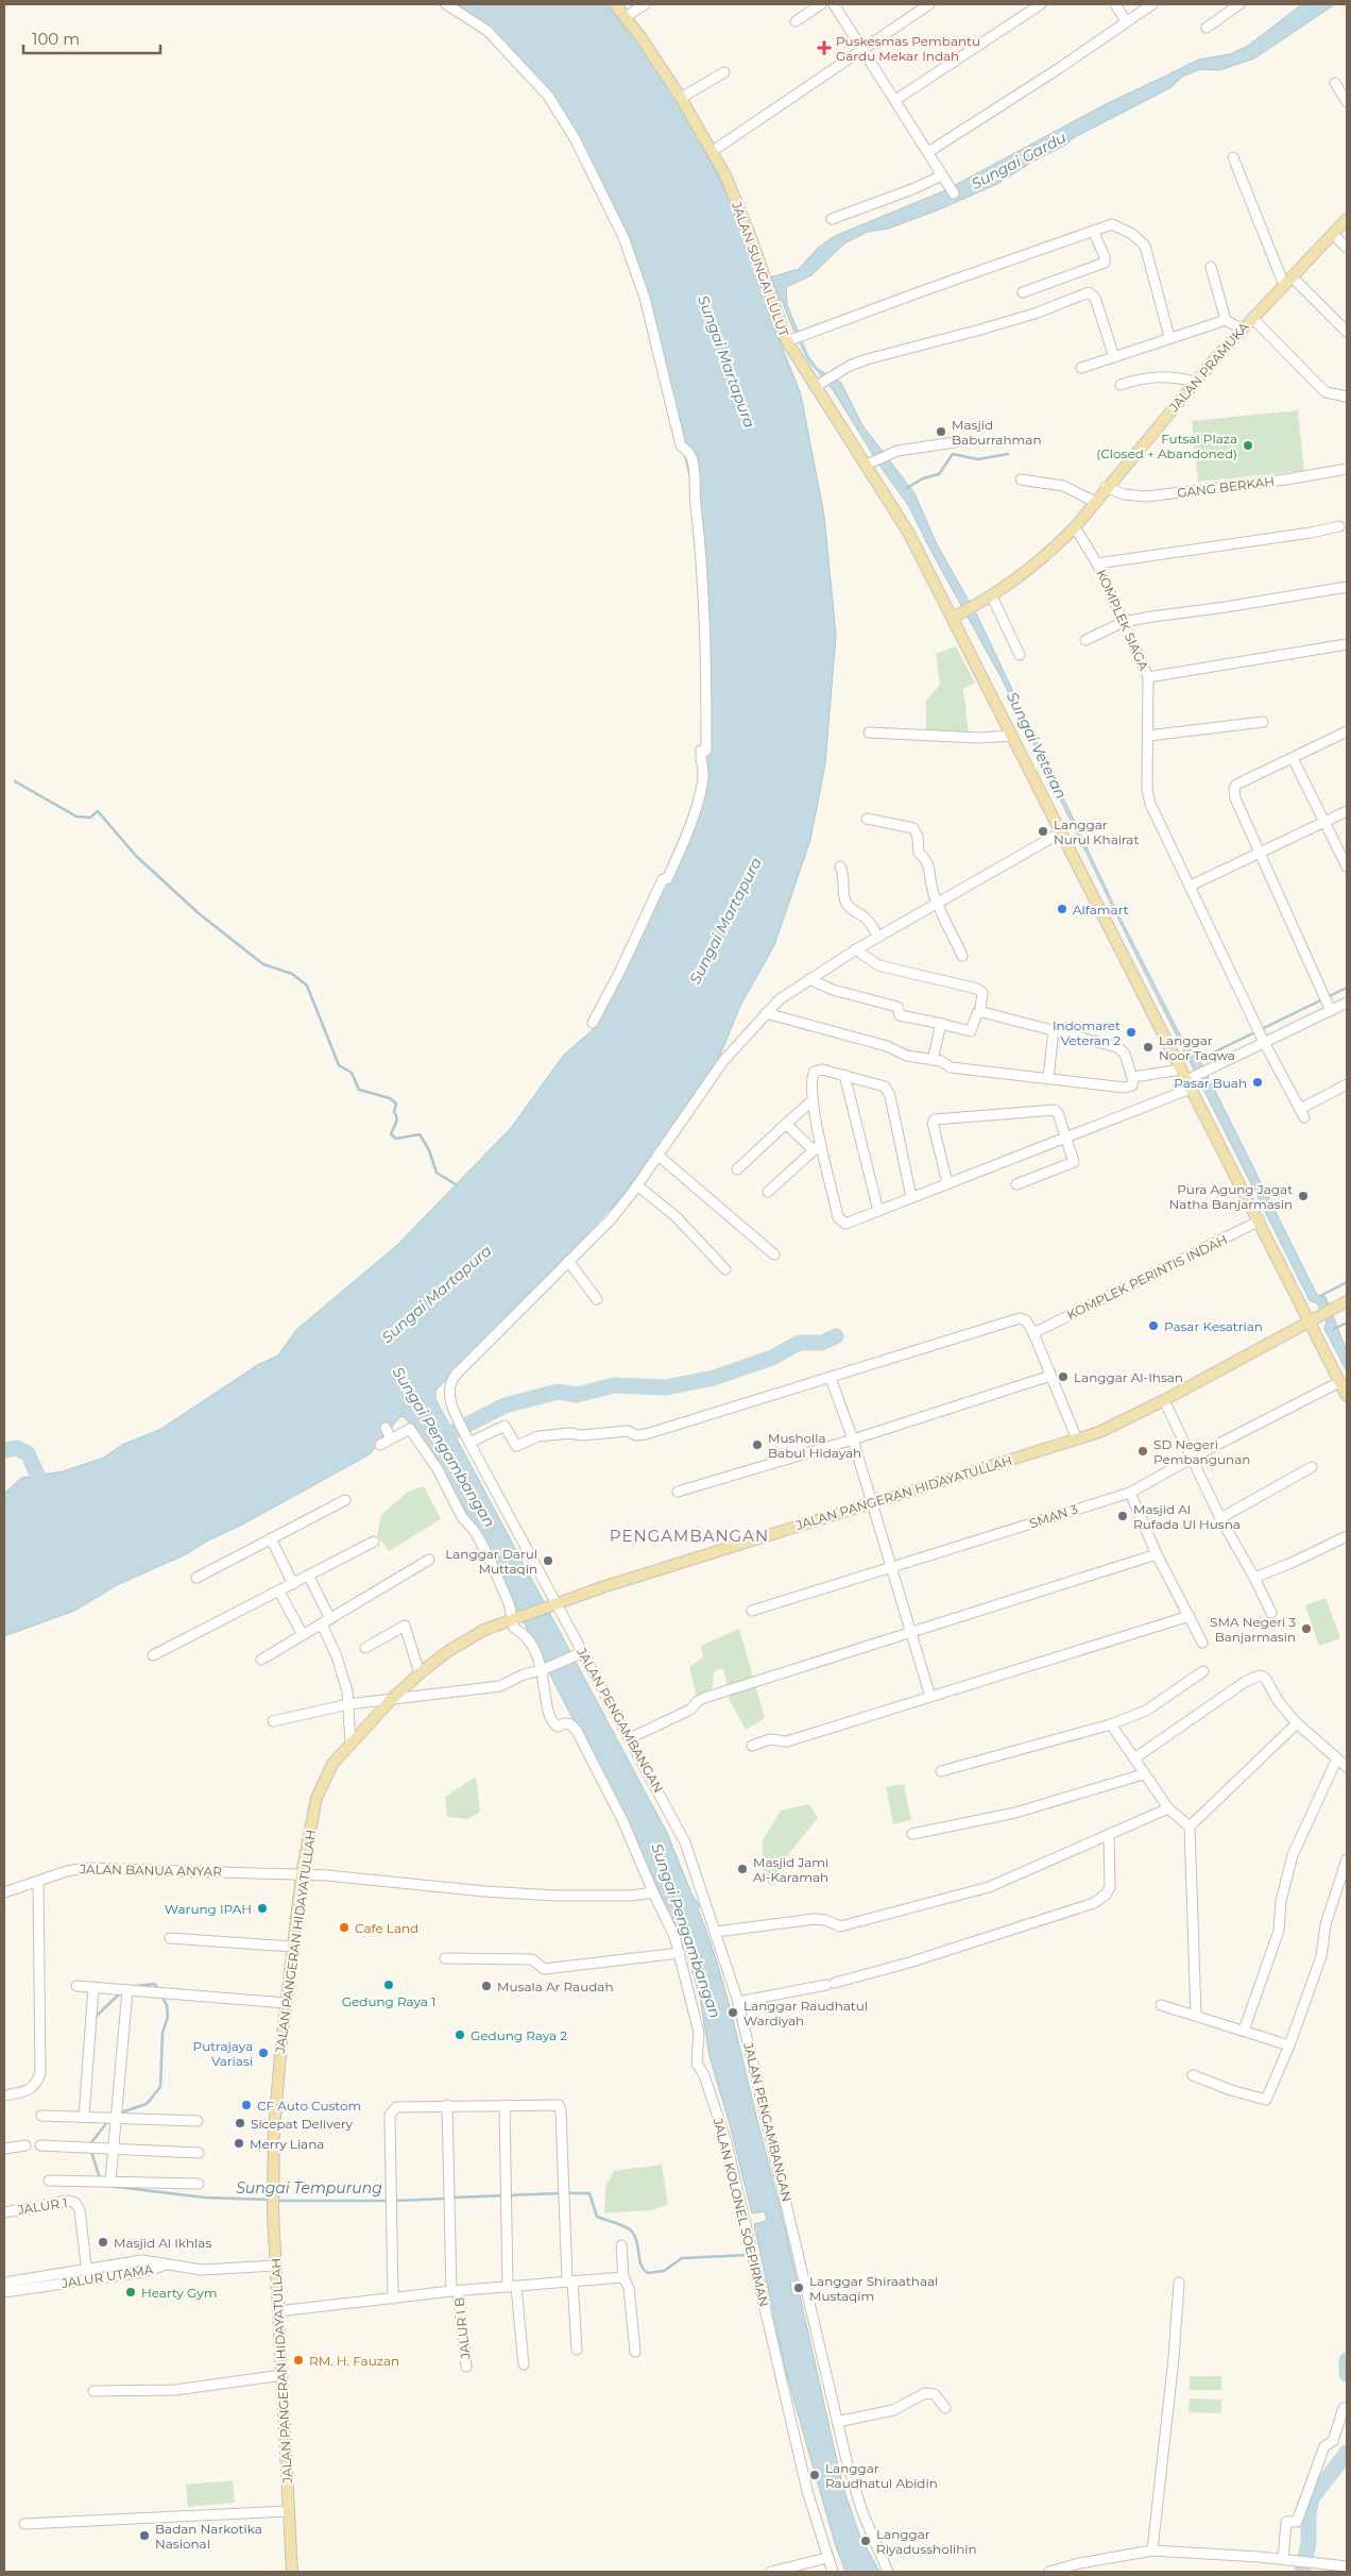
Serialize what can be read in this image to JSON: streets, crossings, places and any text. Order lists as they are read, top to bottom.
{
  "streets": {
    "main road": ["JALAN SUNGAI LULUT", "JALAN PRAMUKA", "JALAN PANGERAN HIDAYATULLAH"],
    "street": [
      "GANG BERKAH",
      "KOMPLEK SIAGA",
      "KOMPLEK PERINTIS INDAH",
      "SMAN 3",
      "JALAN PENGAMBANGAN",
      "JALAN BANUA ANYAR",
      "JALUR 1",
      "JALAN KOLONEL SOEPIRMAN",
      "JALUR UTAMA",
      "JALUR I B"
    ]
  },
  "crossings": [
    ["JALAN SUNGAI LULUT", "JALAN PRAMUKA"],
    ["JALAN SUNGAI LULUT", "KOMPLEK PERINTIS INDAH"],
    ["JALAN SUNGAI LULUT", "JALAN PANGERAN HIDAYATULLAH"],
    ["JALAN SUNGAI LULUT", "SMAN 3"],
    ["JALAN PRAMUKA", "GANG BERKAH"],
    ["JALAN PRAMUKA", "KOMPLEK SIAGA"],
    ["JALAN PANGERAN HIDAYATULLAH", "JALAN PENGAMBANGAN"],
    ["JALAN PANGERAN HIDAYATULLAH", "JALAN BANUA ANYAR"],
    ["JALAN PANGERAN HIDAYATULLAH", "JALAN KOLONEL SOEPIRMAN"],
    ["JALAN PANGERAN HIDAYATULLAH", "JALUR UTAMA"],
    ["JALAN BANUA ANYAR", "JALAN KOLONEL SOEPIRMAN"],
    ["JALUR 1", "JALUR UTAMA"]
  ],
  "districts": ["PENGAMBANGAN"],
  "water": [
    "Sungai Gardu",
    "Sungai Martapura",
    "Sungai Veteran",
    "Sungai Pengambangan",
    "Sungai Tempurung"
  ],
  "places": {
    "health": ["Puskesmas Pembantu Gardu Mekar Indah"],
    "other": [
      "Masjid Baburrahman",
      "Futsal Plaza (Closed + Abandoned)",
      "Langgar Nurul Khairat",
      "Alfamart",
      "Indomaret Veteran 2",
      "Langgar Noor Taqwa",
      "Pasar Buah",
      "Pura Agung Jagat Natha Banjarmasin",
      "Pasar Kesatrian",
      "Langgar Al-Ihsan",
      "Musholla Babul Hidayah",
      "SD Negeri Pembangunan",
      "Masjid Al Rufada Ul Husna",
      "Langgar Darul Muttaqin",
      "SMA Negeri 3 Banjarmasin",
      "Masjid Jami Al-Karamah",
      "Warung IPAH",
      "Cafe Land",
      "Gedung Raya 1",
      "Musala Ar Raudah",
      "Langgar Raudhatul Wardiyah",
      "Gedung Raya 2",
      "Putrajaya Variasi",
      "CF Auto Custom",
      "Sicepat Delivery",
      "Merry Liana",
      "Masjid Al Ikhlas",
      "Langgar Shiraathaal Mustaqim",
      "Hearty Gym",
      "RM. H. Fauzan",
      "Langgar Raudhatul Abidin",
      "Badan Narkotika Nasional",
      "Langgar Riyadussholihin"
    ]
  },
  "scale_bar": "100 m"
}
